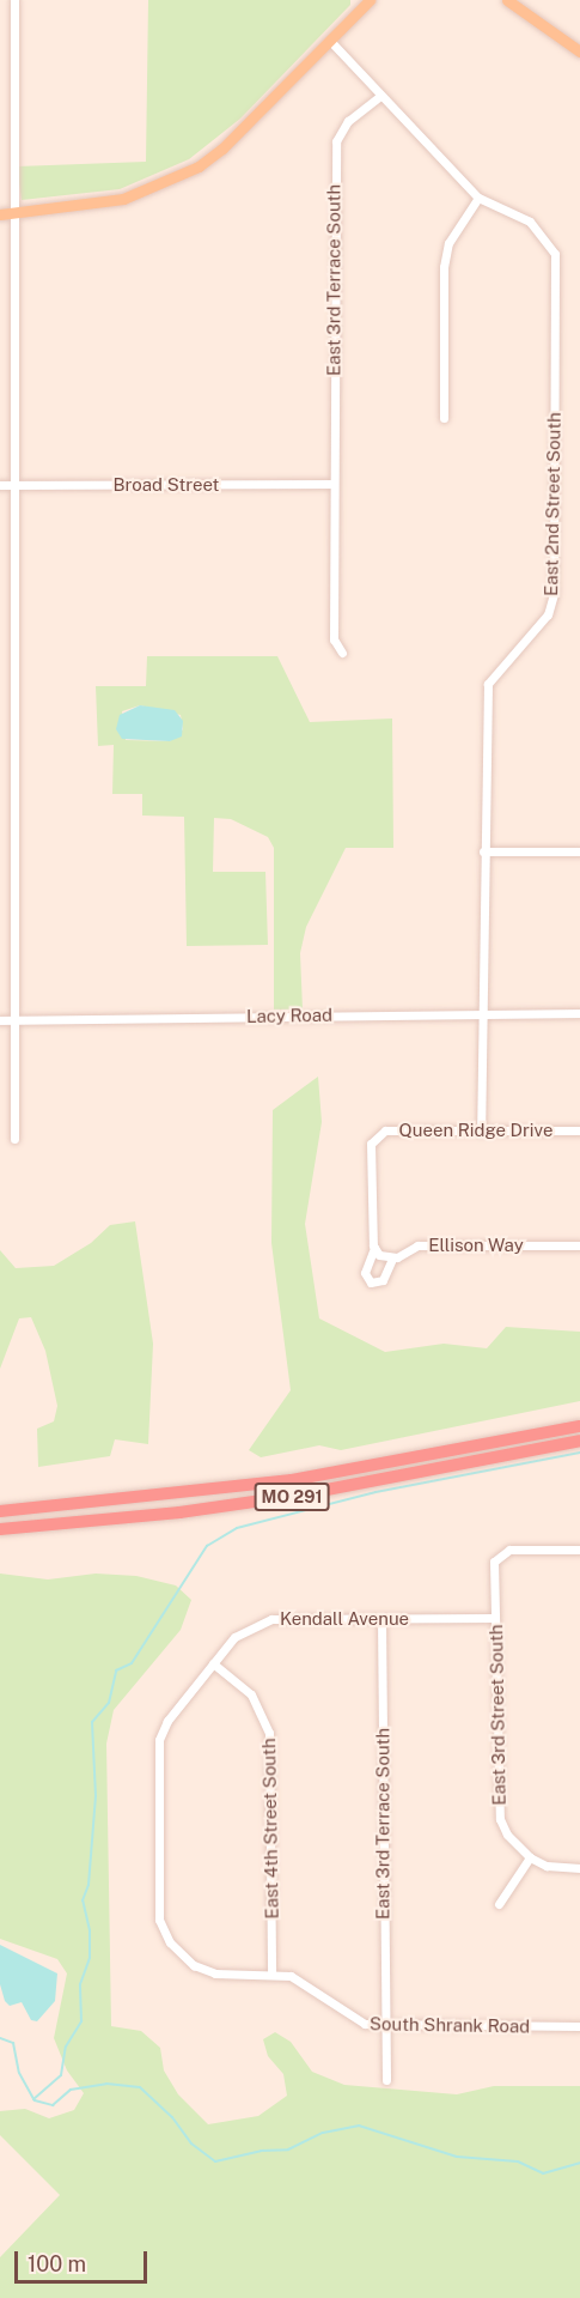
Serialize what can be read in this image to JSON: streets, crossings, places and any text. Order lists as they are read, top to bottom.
{
  "streets": {
    "highway": ["MO 291"],
    "street": [
      "East 3rd Terrace South",
      "Broad Street",
      "East 2nd Street South",
      "Lacy Road",
      "Queen Ridge Drive",
      "Ellison Way",
      "Kendall Avenue",
      "East 3rd Street South",
      "East 4th Street South",
      "South Shrank Road"
    ]
  },
  "crossings": [
    ["East 3rd Terrace South", "Broad Street"],
    ["East 3rd Terrace South", "East 2nd Street South"],
    ["East 3rd Terrace South", "Kendall Avenue"],
    ["East 3rd Terrace South", "South Shrank Road"],
    ["East 2nd Street South", "Lacy Road"],
    ["East 2nd Street South", "Queen Ridge Drive"],
    ["Kendall Avenue", "East 3rd Street South"],
    ["Kendall Avenue", "East 4th Street South"],
    ["Kendall Avenue", "South Shrank Road"],
    ["East 4th Street South", "South Shrank Road"]
  ],
  "scale_bar": "100 m"
}
